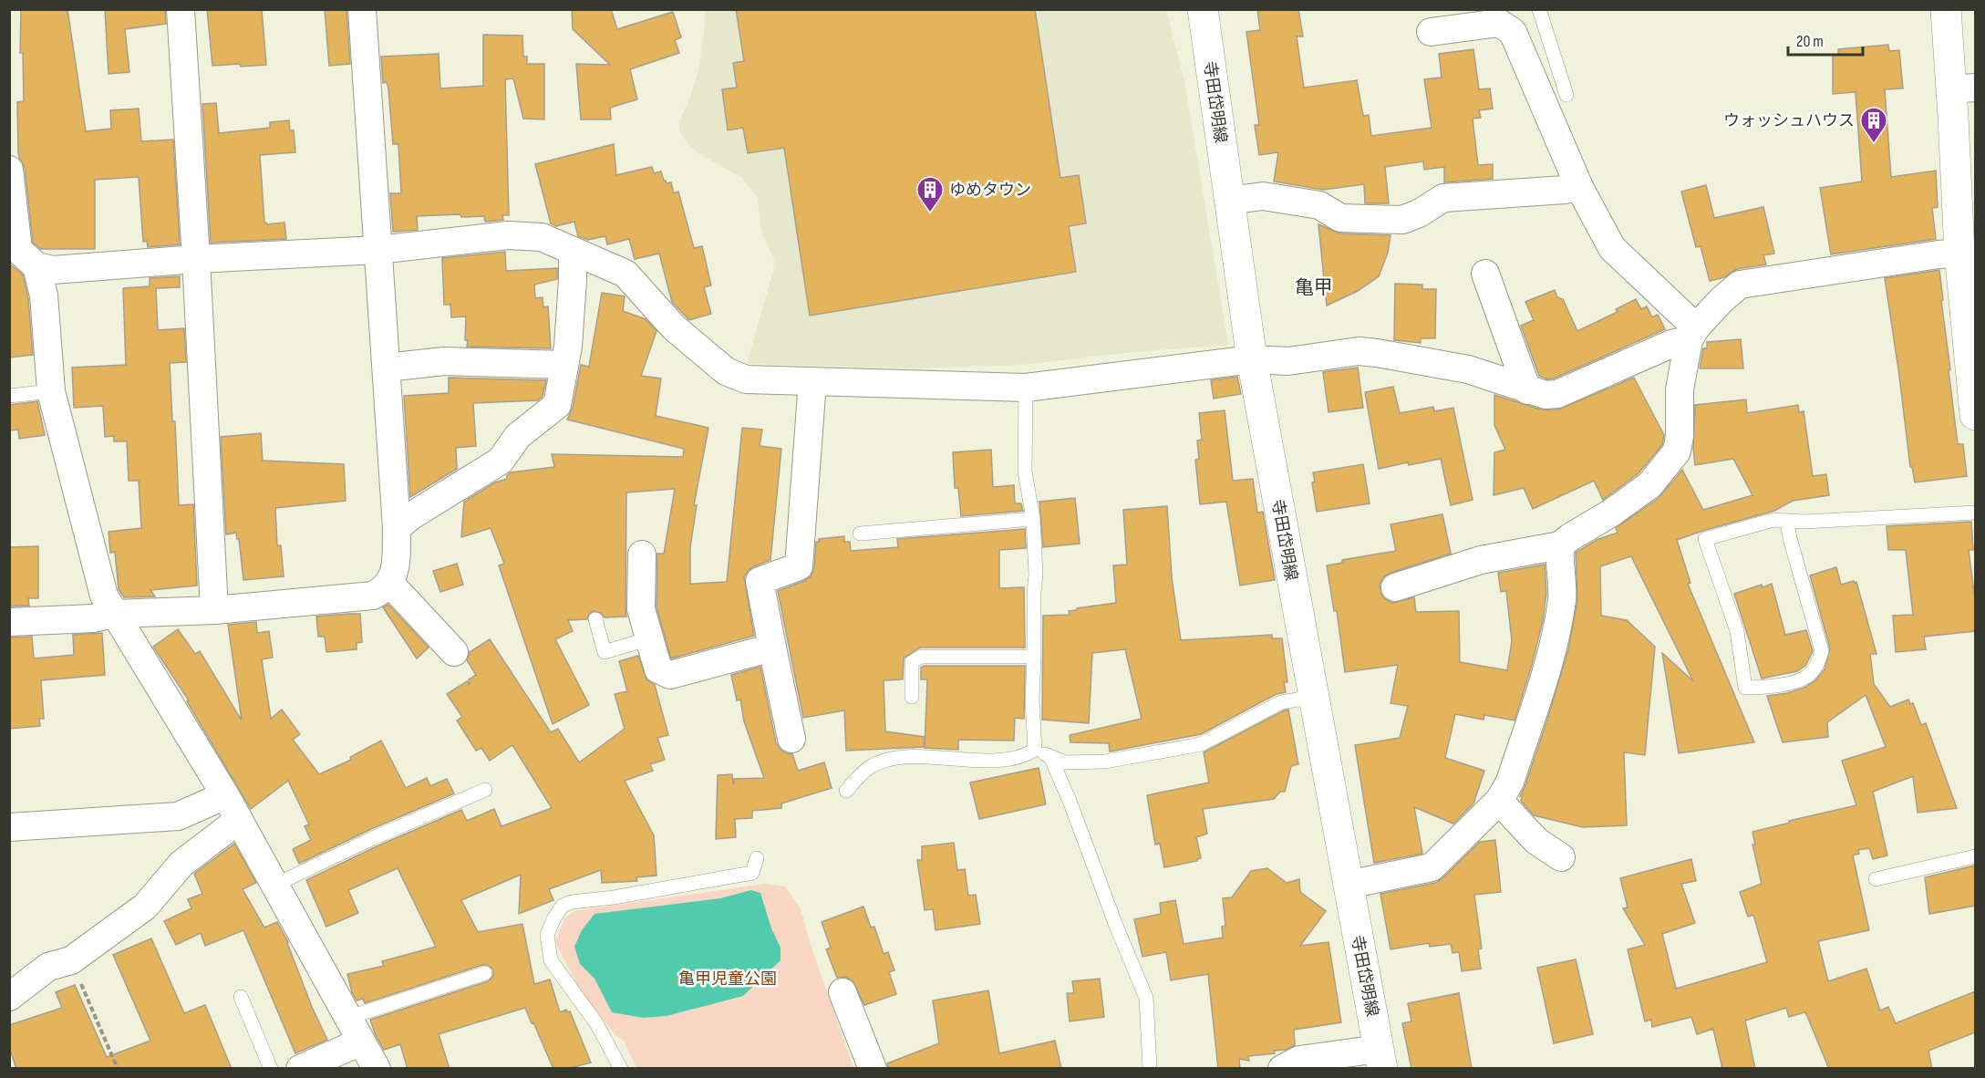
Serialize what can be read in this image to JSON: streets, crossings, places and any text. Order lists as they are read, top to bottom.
{
  "streets": {
    "main road": ["寺田岱明線"]
  },
  "districts": ["亀甲"],
  "parks": ["亀甲児童公園"],
  "places": {
    "building": ["ウォッシュハウス", "ゆめタウン"]
  },
  "scale_bar": "20 m"
}
